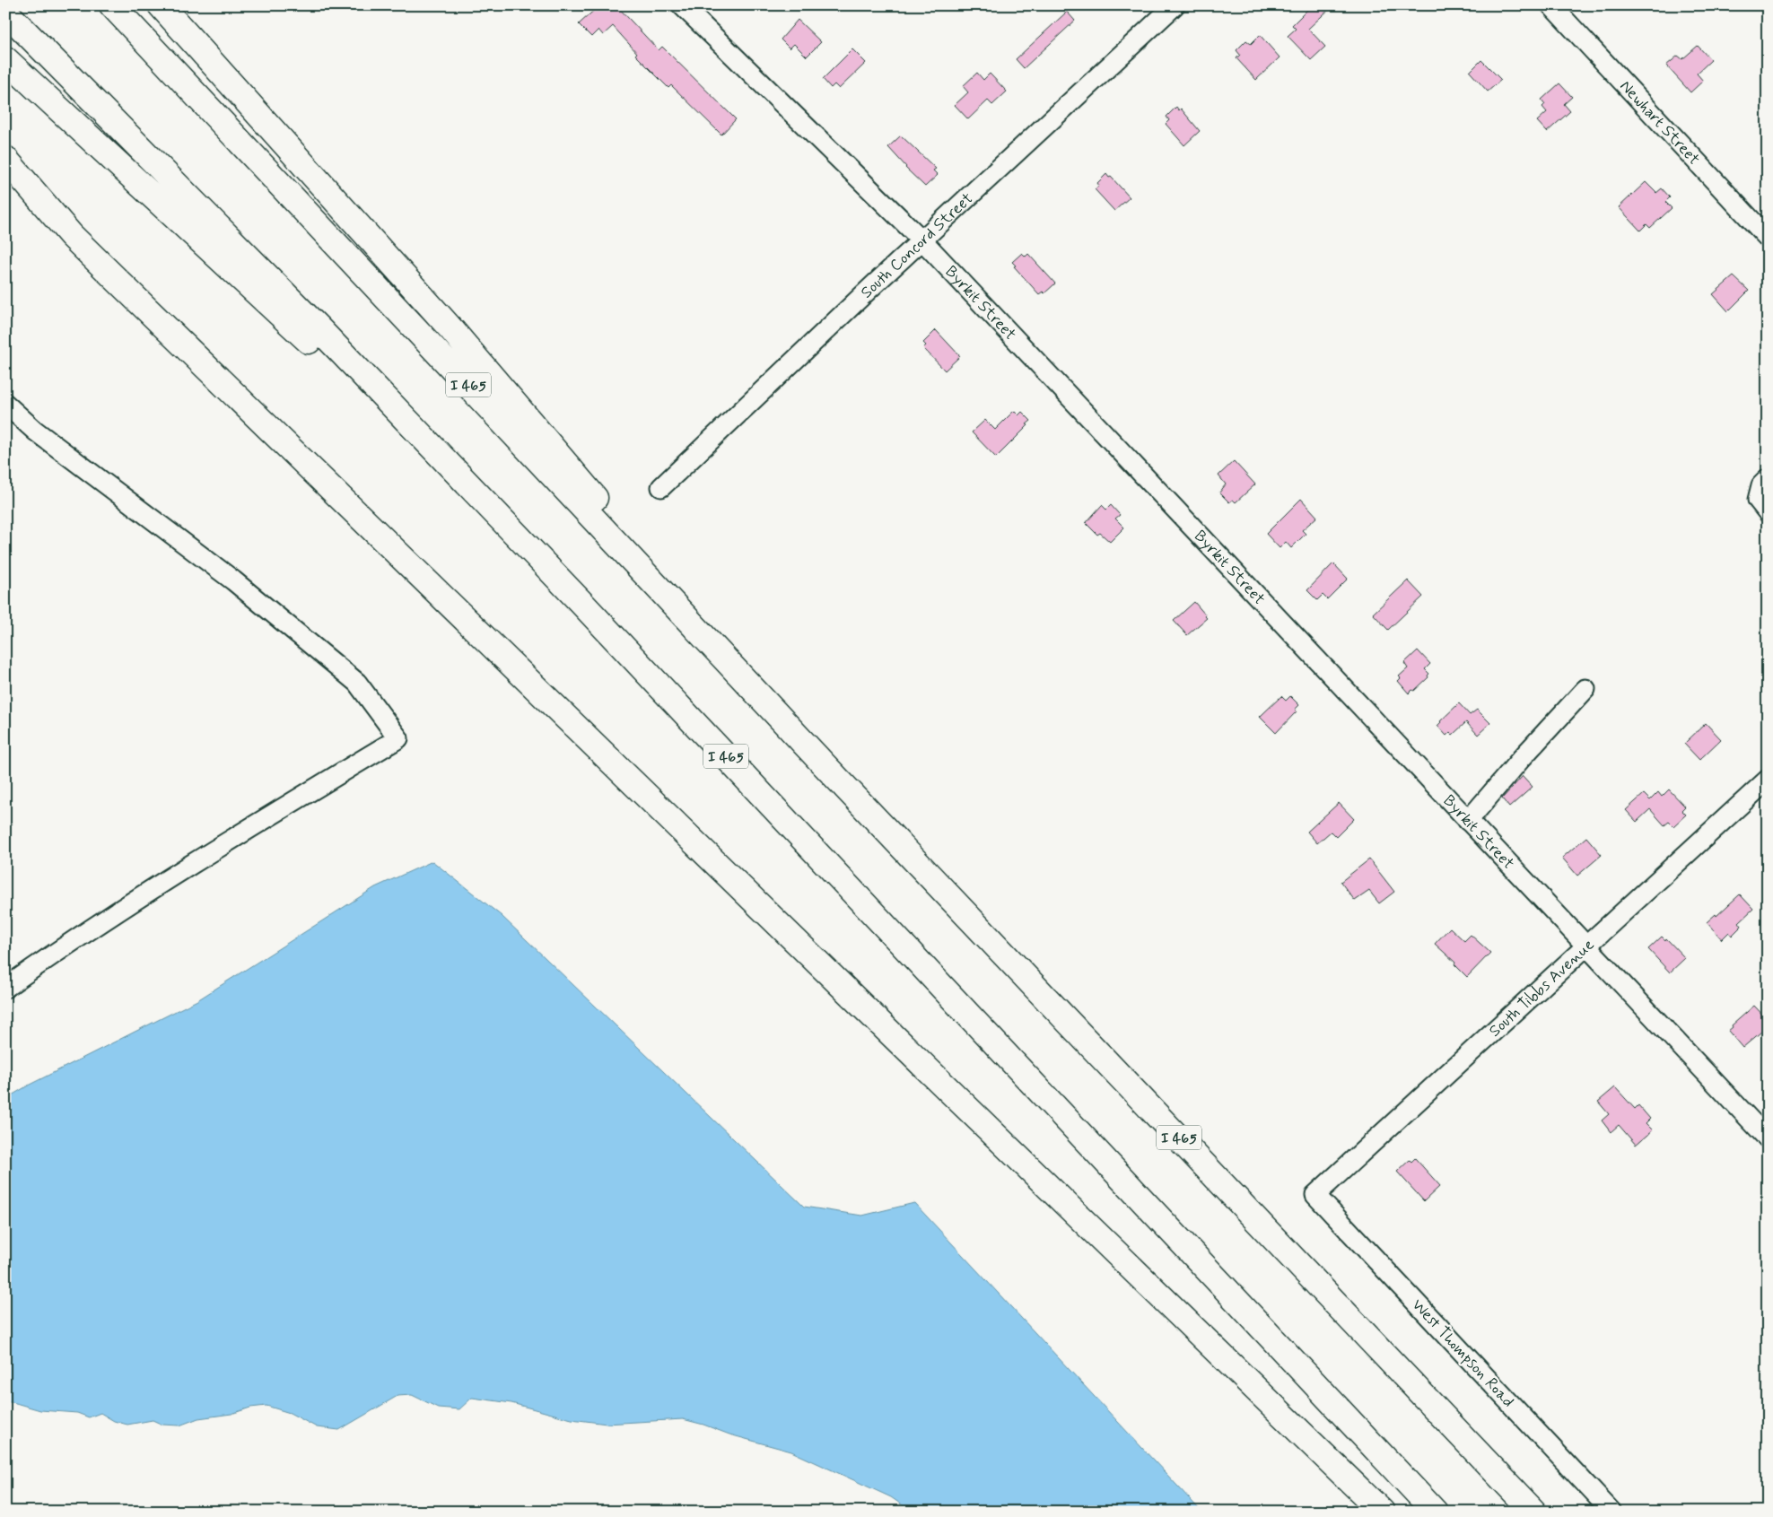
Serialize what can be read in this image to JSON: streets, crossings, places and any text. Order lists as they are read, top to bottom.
{
  "streets": {
    "highway": ["I 465"],
    "street": [
      "Newhart Street",
      "South Concord Street",
      "Byrkit Street",
      "South Tibbs Avenue",
      "West Thompson Road"
    ]
  },
  "crossings": [
    ["South Concord Street", "Byrkit Street"],
    ["Byrkit Street", "South Tibbs Avenue"],
    ["South Tibbs Avenue", "West Thompson Road"]
  ]
}
